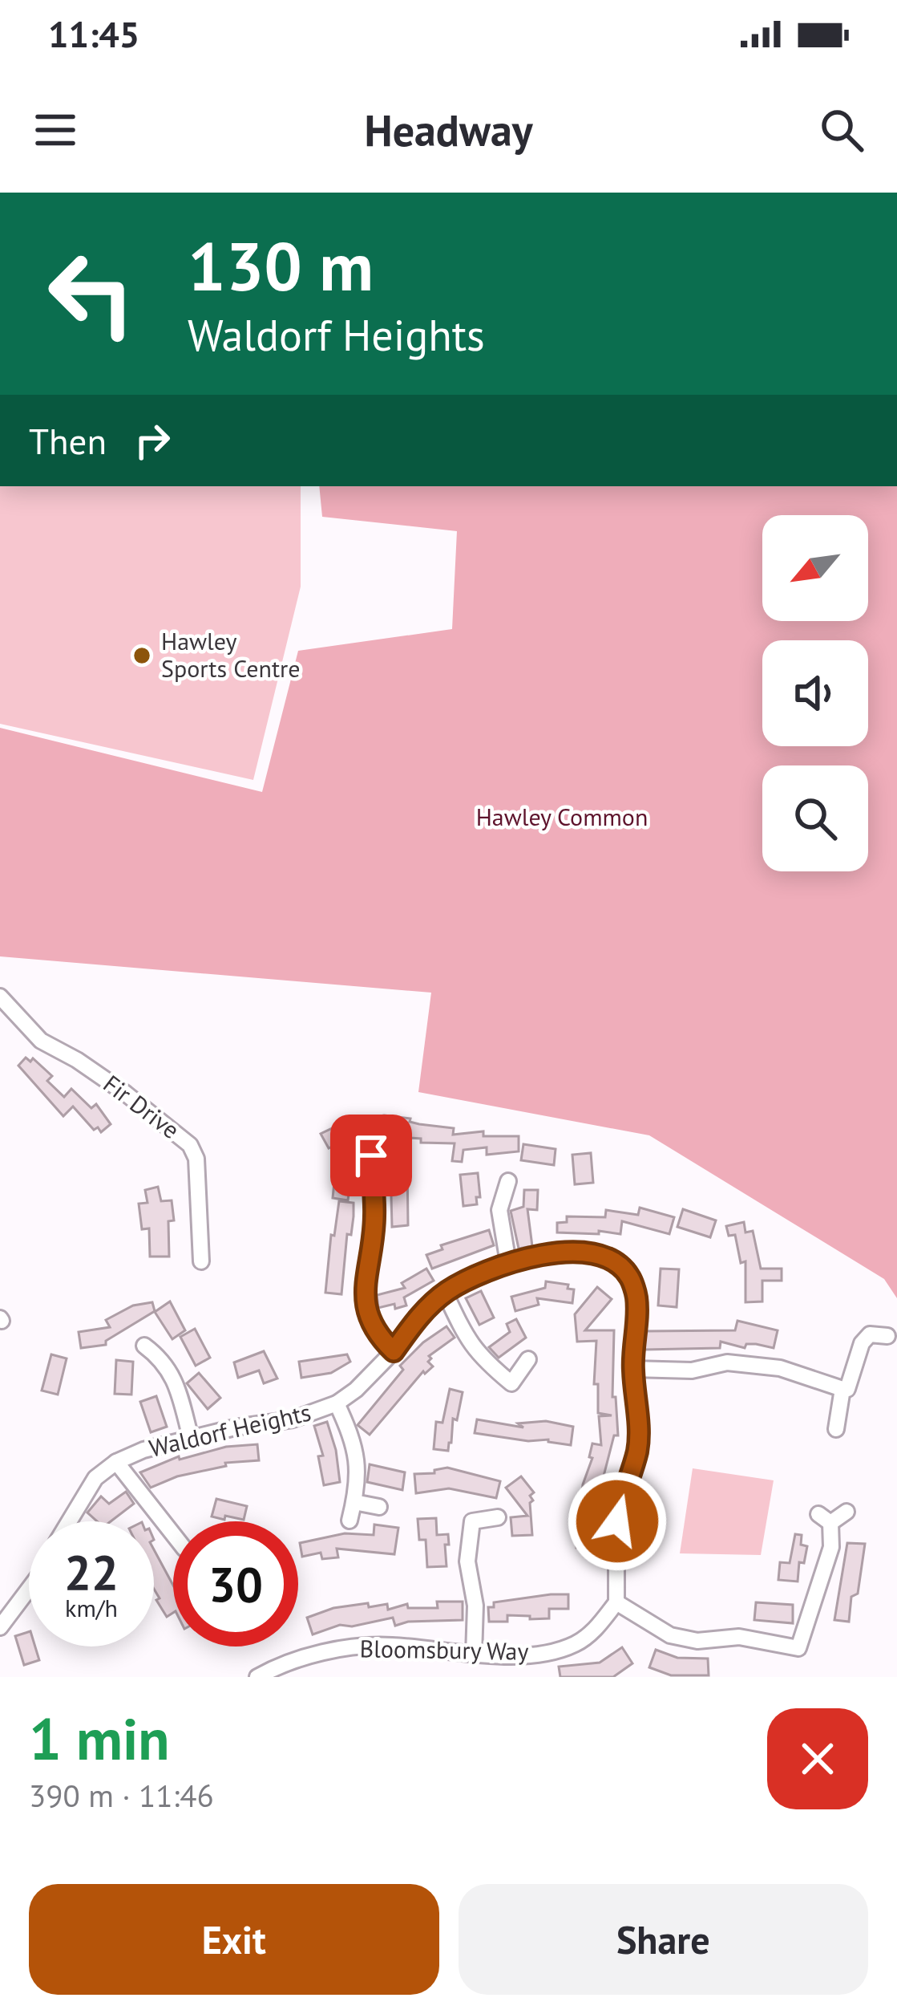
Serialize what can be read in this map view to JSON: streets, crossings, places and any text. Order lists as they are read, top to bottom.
{
  "streets": {
    "street": ["Fir Drive", "Waldorf Heights", "Bloomsbury Way"]
  },
  "crossings": [
    ["Waldorf Heights", "Bloomsbury Way"]
  ],
  "parks": ["Hawley Common"],
  "places": ["Hawley Sports Centre"],
  "north": "bottom left",
  "page": {
    "status": "11:45",
    "header": "Headway",
    "turn": ["130 m", "Waldorf Heights"],
    "then": "Then",
    "speed": "22 km/h",
    "limit": "30",
    "heading": ["1 min", "390 m · 11:46"],
    "buttons": ["Exit", "Share"]
  }
}
